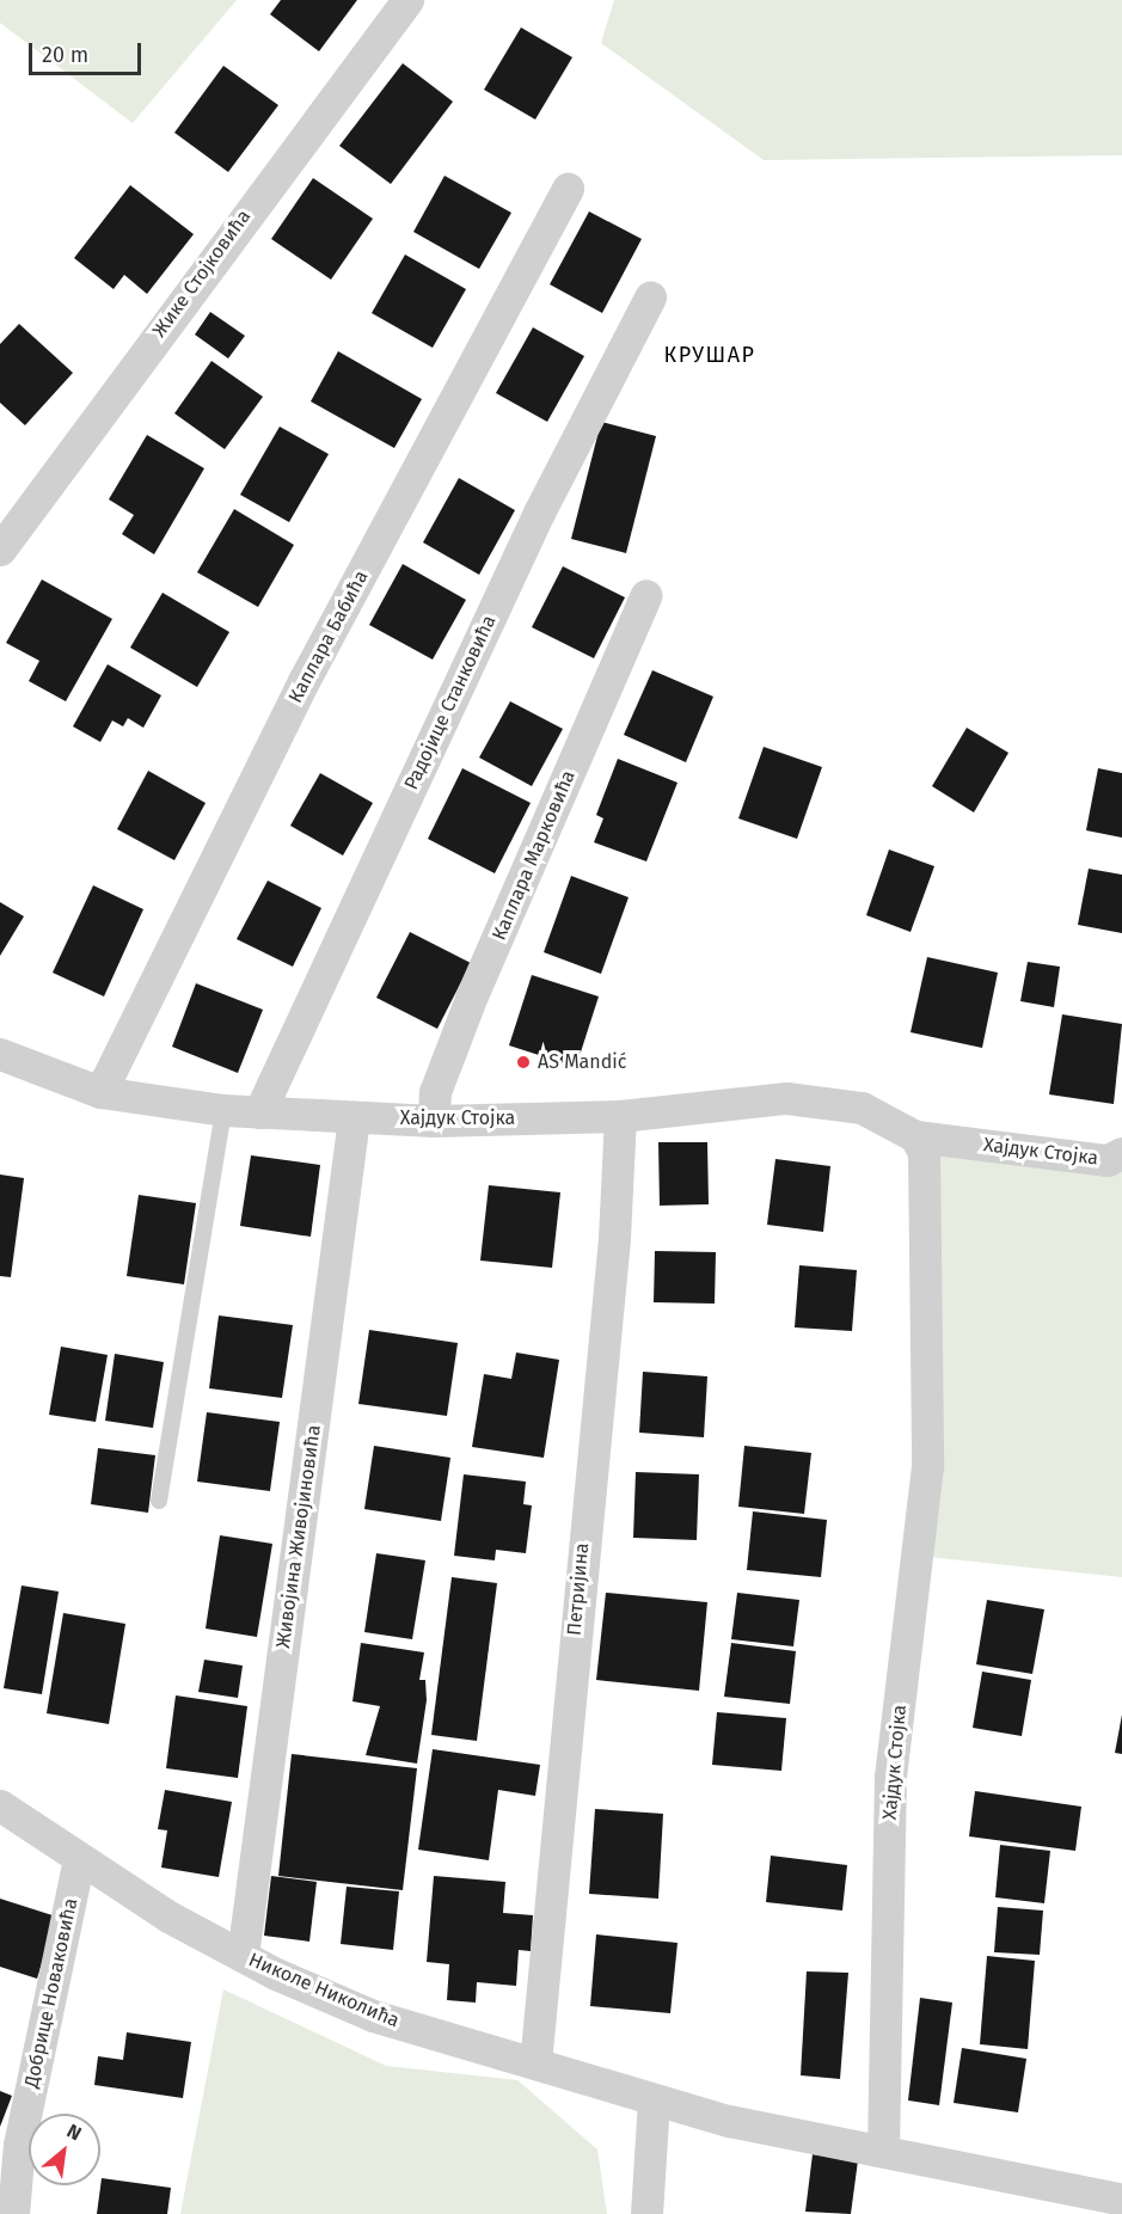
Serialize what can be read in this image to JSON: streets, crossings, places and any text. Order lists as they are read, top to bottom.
{
  "streets": {
    "street": [
      "Жике Стојковића",
      "Каплара Бабића",
      "Радојице Станковића",
      "Каплара Марковића",
      "Хајдук Стојка",
      "Живојина Живојиновића",
      "Петријина",
      "Николе Николића",
      "Добрице Новаковића"
    ]
  },
  "crossings": [
    ["Каплара Бабића", "Хајдук Стојка"],
    ["Радојице Станковића", "Хајдук Стојка"],
    ["Каплара Марковића", "Хајдук Стојка"],
    ["Хајдук Стојка", "Живојина Живојиновића"],
    ["Хајдук Стојка", "Петријина"],
    ["Хајдук Стојка", "Николе Николића"],
    ["Живојина Живојиновића", "Николе Николића"],
    ["Петријина", "Николе Николића"],
    ["Николе Николића", "Добрице Новаковића"]
  ],
  "districts": ["КРУШАР"],
  "places": ["AS Mandić"],
  "scale_bar": "20 m",
  "north": "top right"
}
